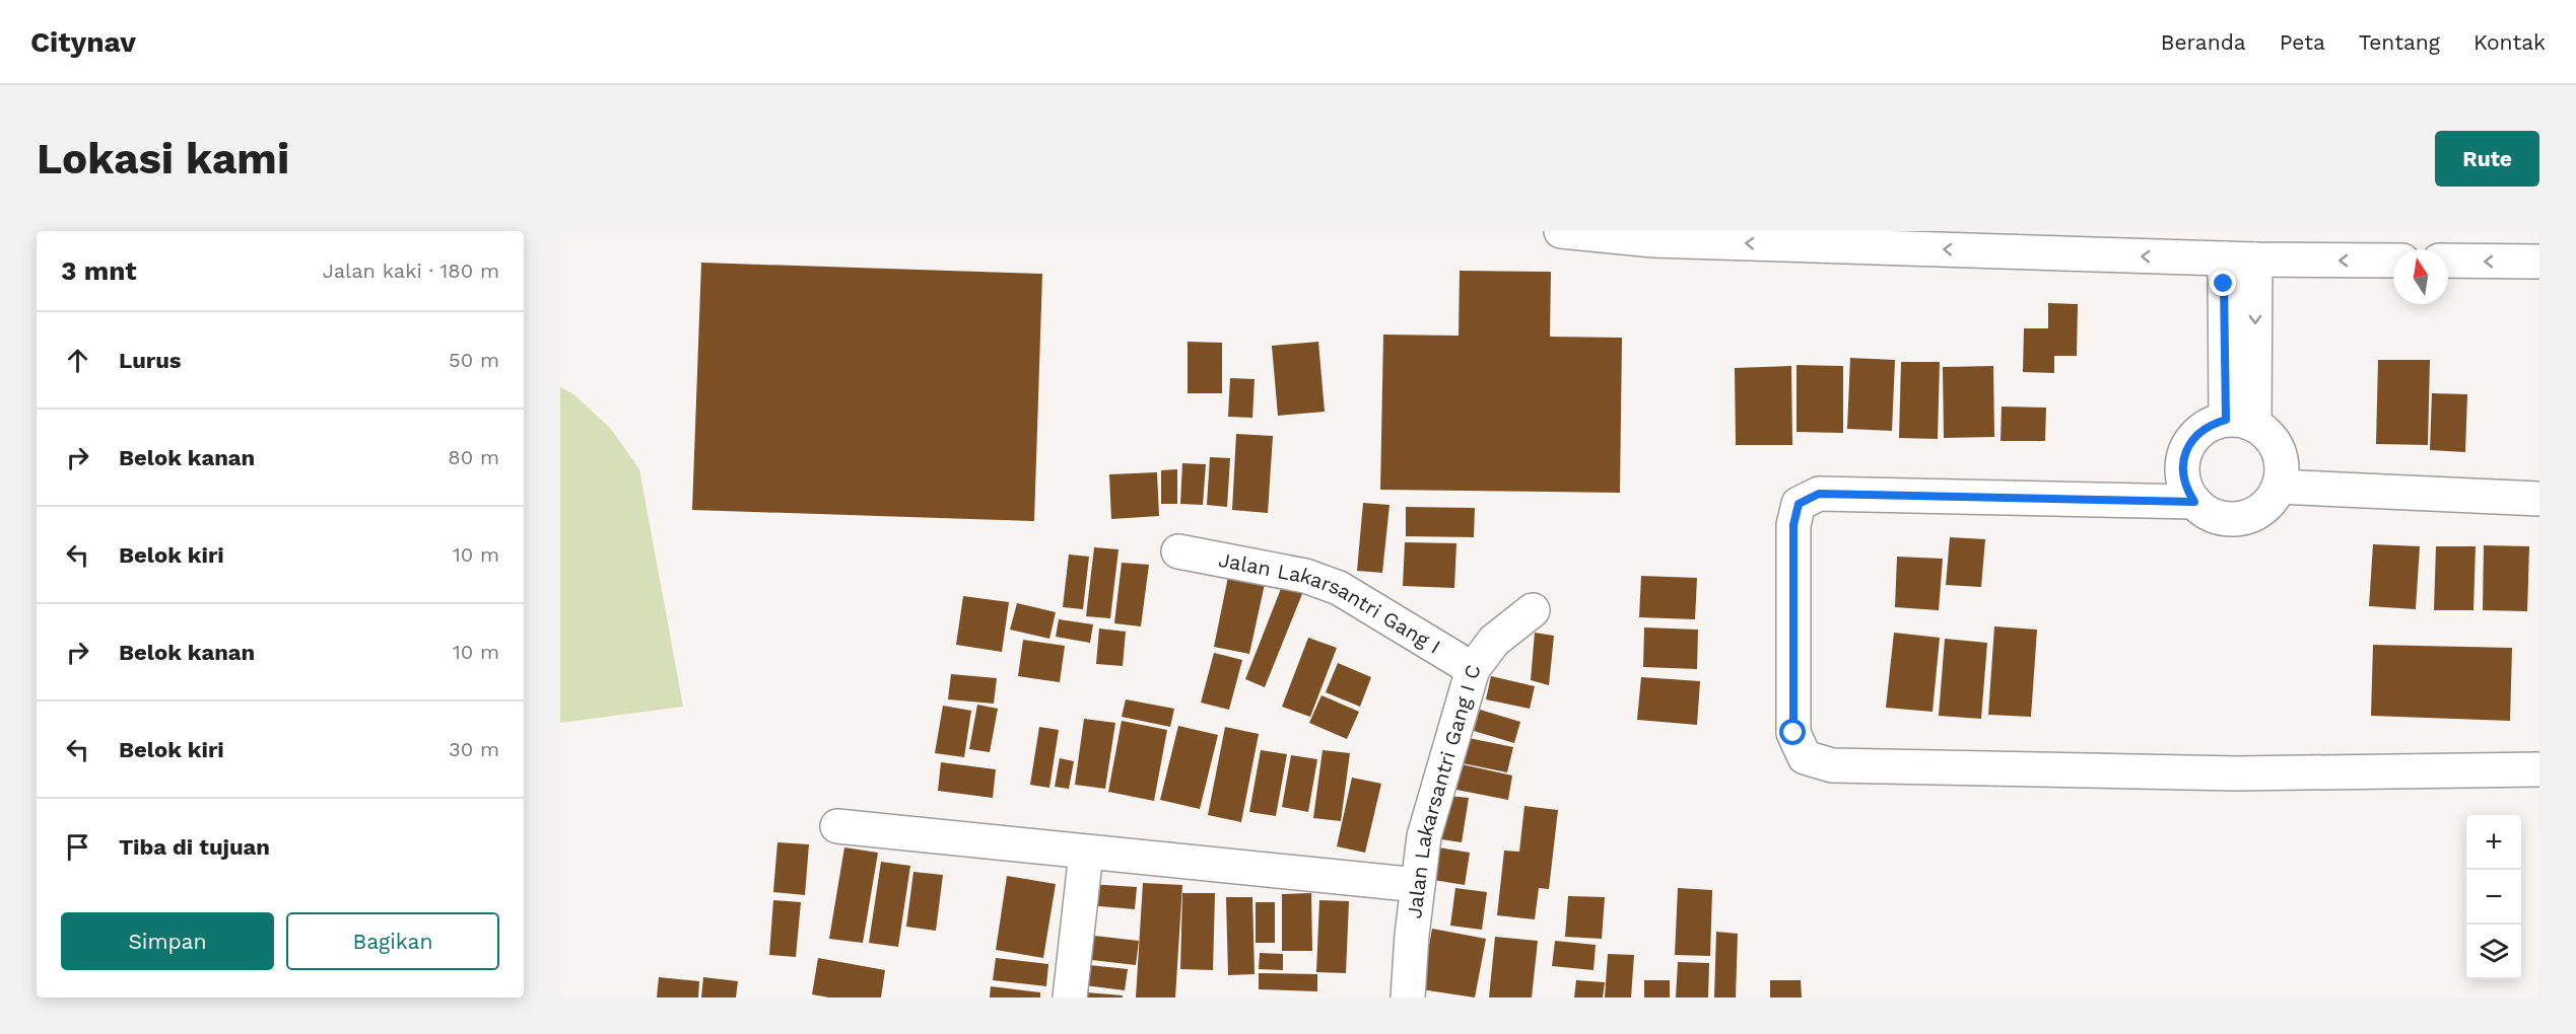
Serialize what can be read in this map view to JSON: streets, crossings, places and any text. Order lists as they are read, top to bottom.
{
  "streets": {
    "street": ["Jalan Lakarsantri Gang I", "Jalan Lakarsantri Gang I C"]
  },
  "crossings": [
    ["Jalan Lakarsantri Gang I", "Jalan Lakarsantri Gang I C"]
  ],
  "north": "top",
  "page": {
    "header": "Citynav",
    "nav": [
      "Beranda",
      "Peta",
      "Tentang",
      "Kontak"
    ],
    "buttons": [
      "Rute",
      ["Simpan", "Bagikan"]
    ],
    "title": "Lokasi kami",
    "heading": ["3 mnt", "Jalan kaki · 180 m"],
    "list": [
      ["Lurus", "50 m"],
      ["Belok kanan", "80 m"],
      ["Belok kiri", "10 m"],
      ["Belok kanan", "10 m"],
      ["Belok kiri", "30 m"],
      "Tiba di tujuan"
    ],
    "map_buttons": ["+", "−"]
  }
}
